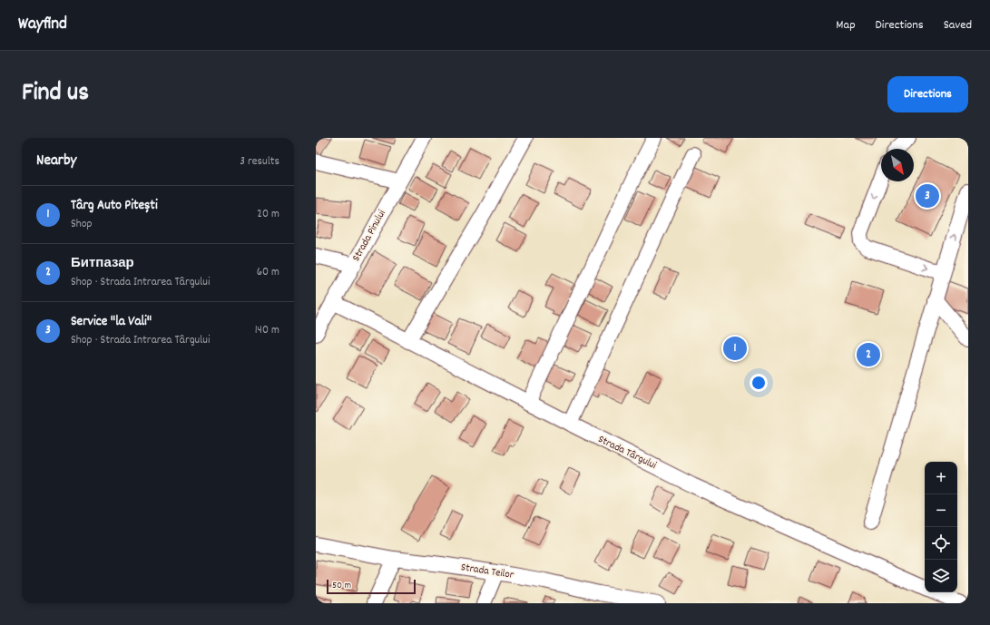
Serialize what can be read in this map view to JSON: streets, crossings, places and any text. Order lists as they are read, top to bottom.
{
  "streets": {
    "street": ["Strada Pinului", "Strada Târgului", "Strada Teilor"]
  },
  "crossings": [
    ["Strada Pinului", "Strada Târgului"]
  ],
  "scale_bar": "50 m",
  "north": "bottom right",
  "page": {
    "header": "Wayfind",
    "nav": ["Map", "Directions", "Saved"],
    "title": "Find us",
    "buttons": "Directions",
    "heading": ["Nearby", "3 results"],
    "pins": ["3", "1", "2"],
    "list": [
      {
        "mark": "1",
        "name": "Târg Auto Pitești",
        "note": "Shop",
        "value": "20 m"
      },
      {
        "mark": "2",
        "name": "Битпазар",
        "note": "Shop · Strada Intrarea Târgului",
        "value": "60 m"
      },
      {
        "mark": "3",
        "name": "Service \"la Vali\"",
        "note": "Shop · Strada Intrarea Târgului",
        "value": "140 m"
      }
    ],
    "map_buttons": ["+", "−"],
    "scale": "50 m"
  }
}
